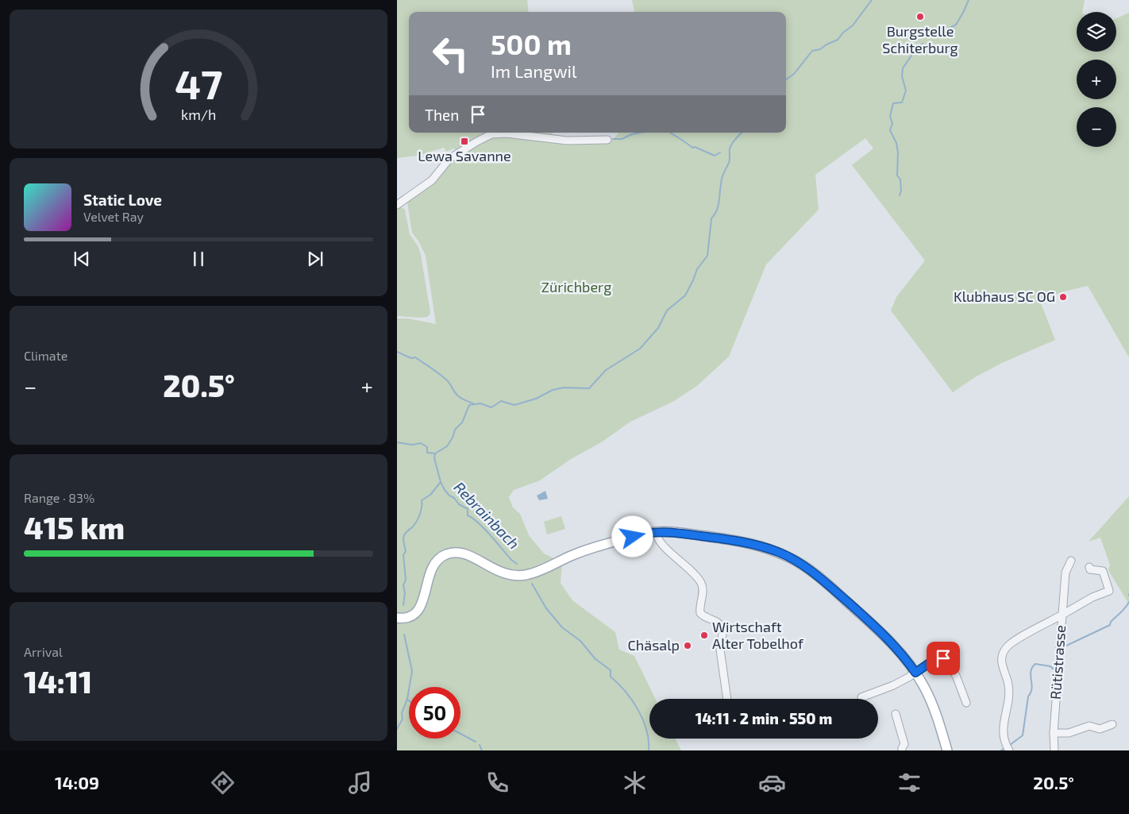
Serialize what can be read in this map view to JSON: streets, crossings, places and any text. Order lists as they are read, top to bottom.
{
  "streets": {
    "street": ["Rütistrasse"]
  },
  "water": ["Rebrainbach"],
  "parks": ["Zürichberg"],
  "places": {
    "other": [
      "Burgstelle Schiterburg",
      "Klubhaus SC OG",
      "Wirtschaft Alter Tobelhof",
      "Chäsalp"
    ],
    "transit": ["Lewa Savanne"]
  },
  "page": {
    "map_buttons": ["+", "−"],
    "turn": ["500 m", "Im Langwil"],
    "then": "Then",
    "song": ["Static Love", "Velvet Ray"],
    "tile": [
      "Climate",
      ["Range · 83%", "415 km"],
      ["Arrival", "14:11"]
    ],
    "heat": ["−", "20.5°", "+"],
    "limit": "50",
    "trip": "14:11 · 2 min · 550 m",
    "tabs": ["14:09", "20.5°"],
    "gauge": ["47", "km/h"]
  }
}
